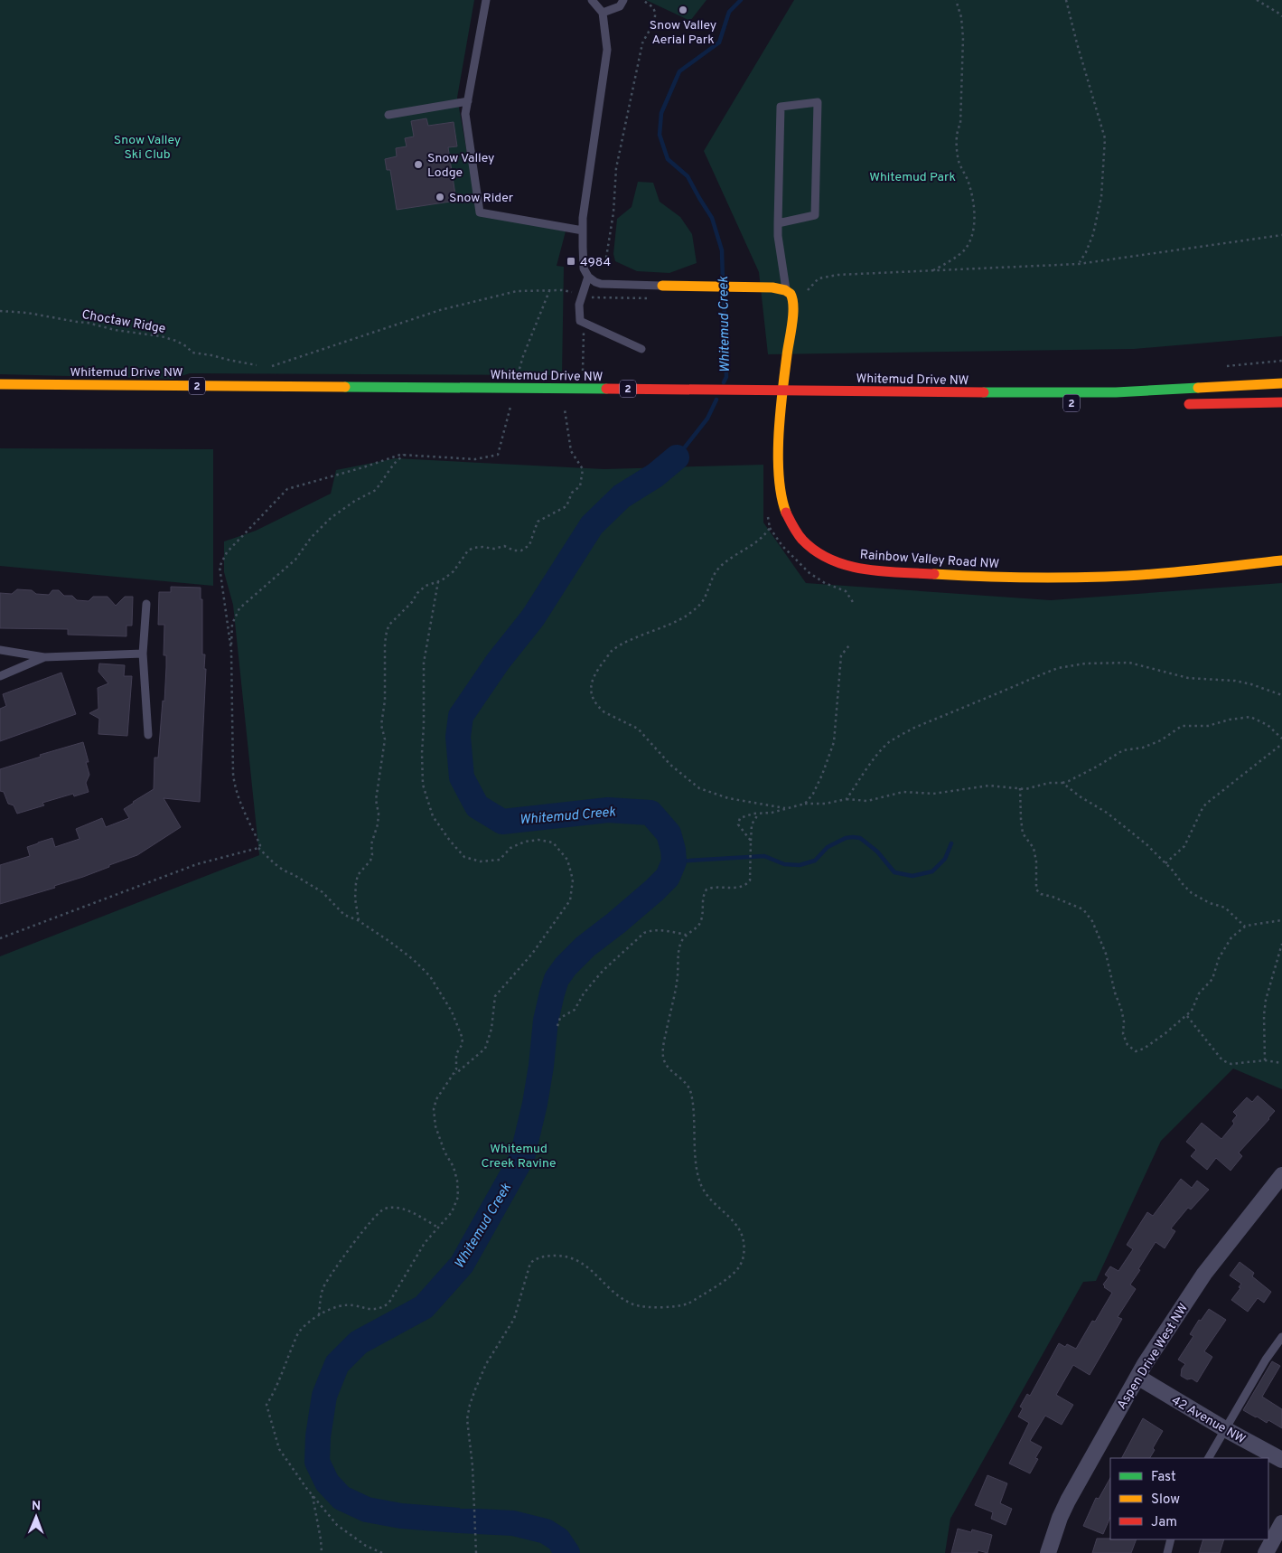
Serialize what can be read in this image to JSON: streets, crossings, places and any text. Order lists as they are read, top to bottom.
{
  "streets": {
    "main road": ["Whitemud Drive NW", "2", "Rainbow Valley Road NW"],
    "street": ["Aspen Drive West NW", "42 Avenue NW"],
    "path": ["Choctaw Ridge"]
  },
  "crossings": [
    ["Aspen Drive West NW", "42 Avenue NW"]
  ],
  "water": ["Whitemud Creek"],
  "parks": ["Snow Valley Ski Club", "Whitemud Park", "Whitemud Creek Ravine"],
  "places": {
    "other": ["Snow Valley Aerial Park", "Snow Valley Lodge", "Snow Rider"],
    "transit": ["4984"]
  },
  "legend": ["Fast", "Slow", "Jam"],
  "north": "top"
}
